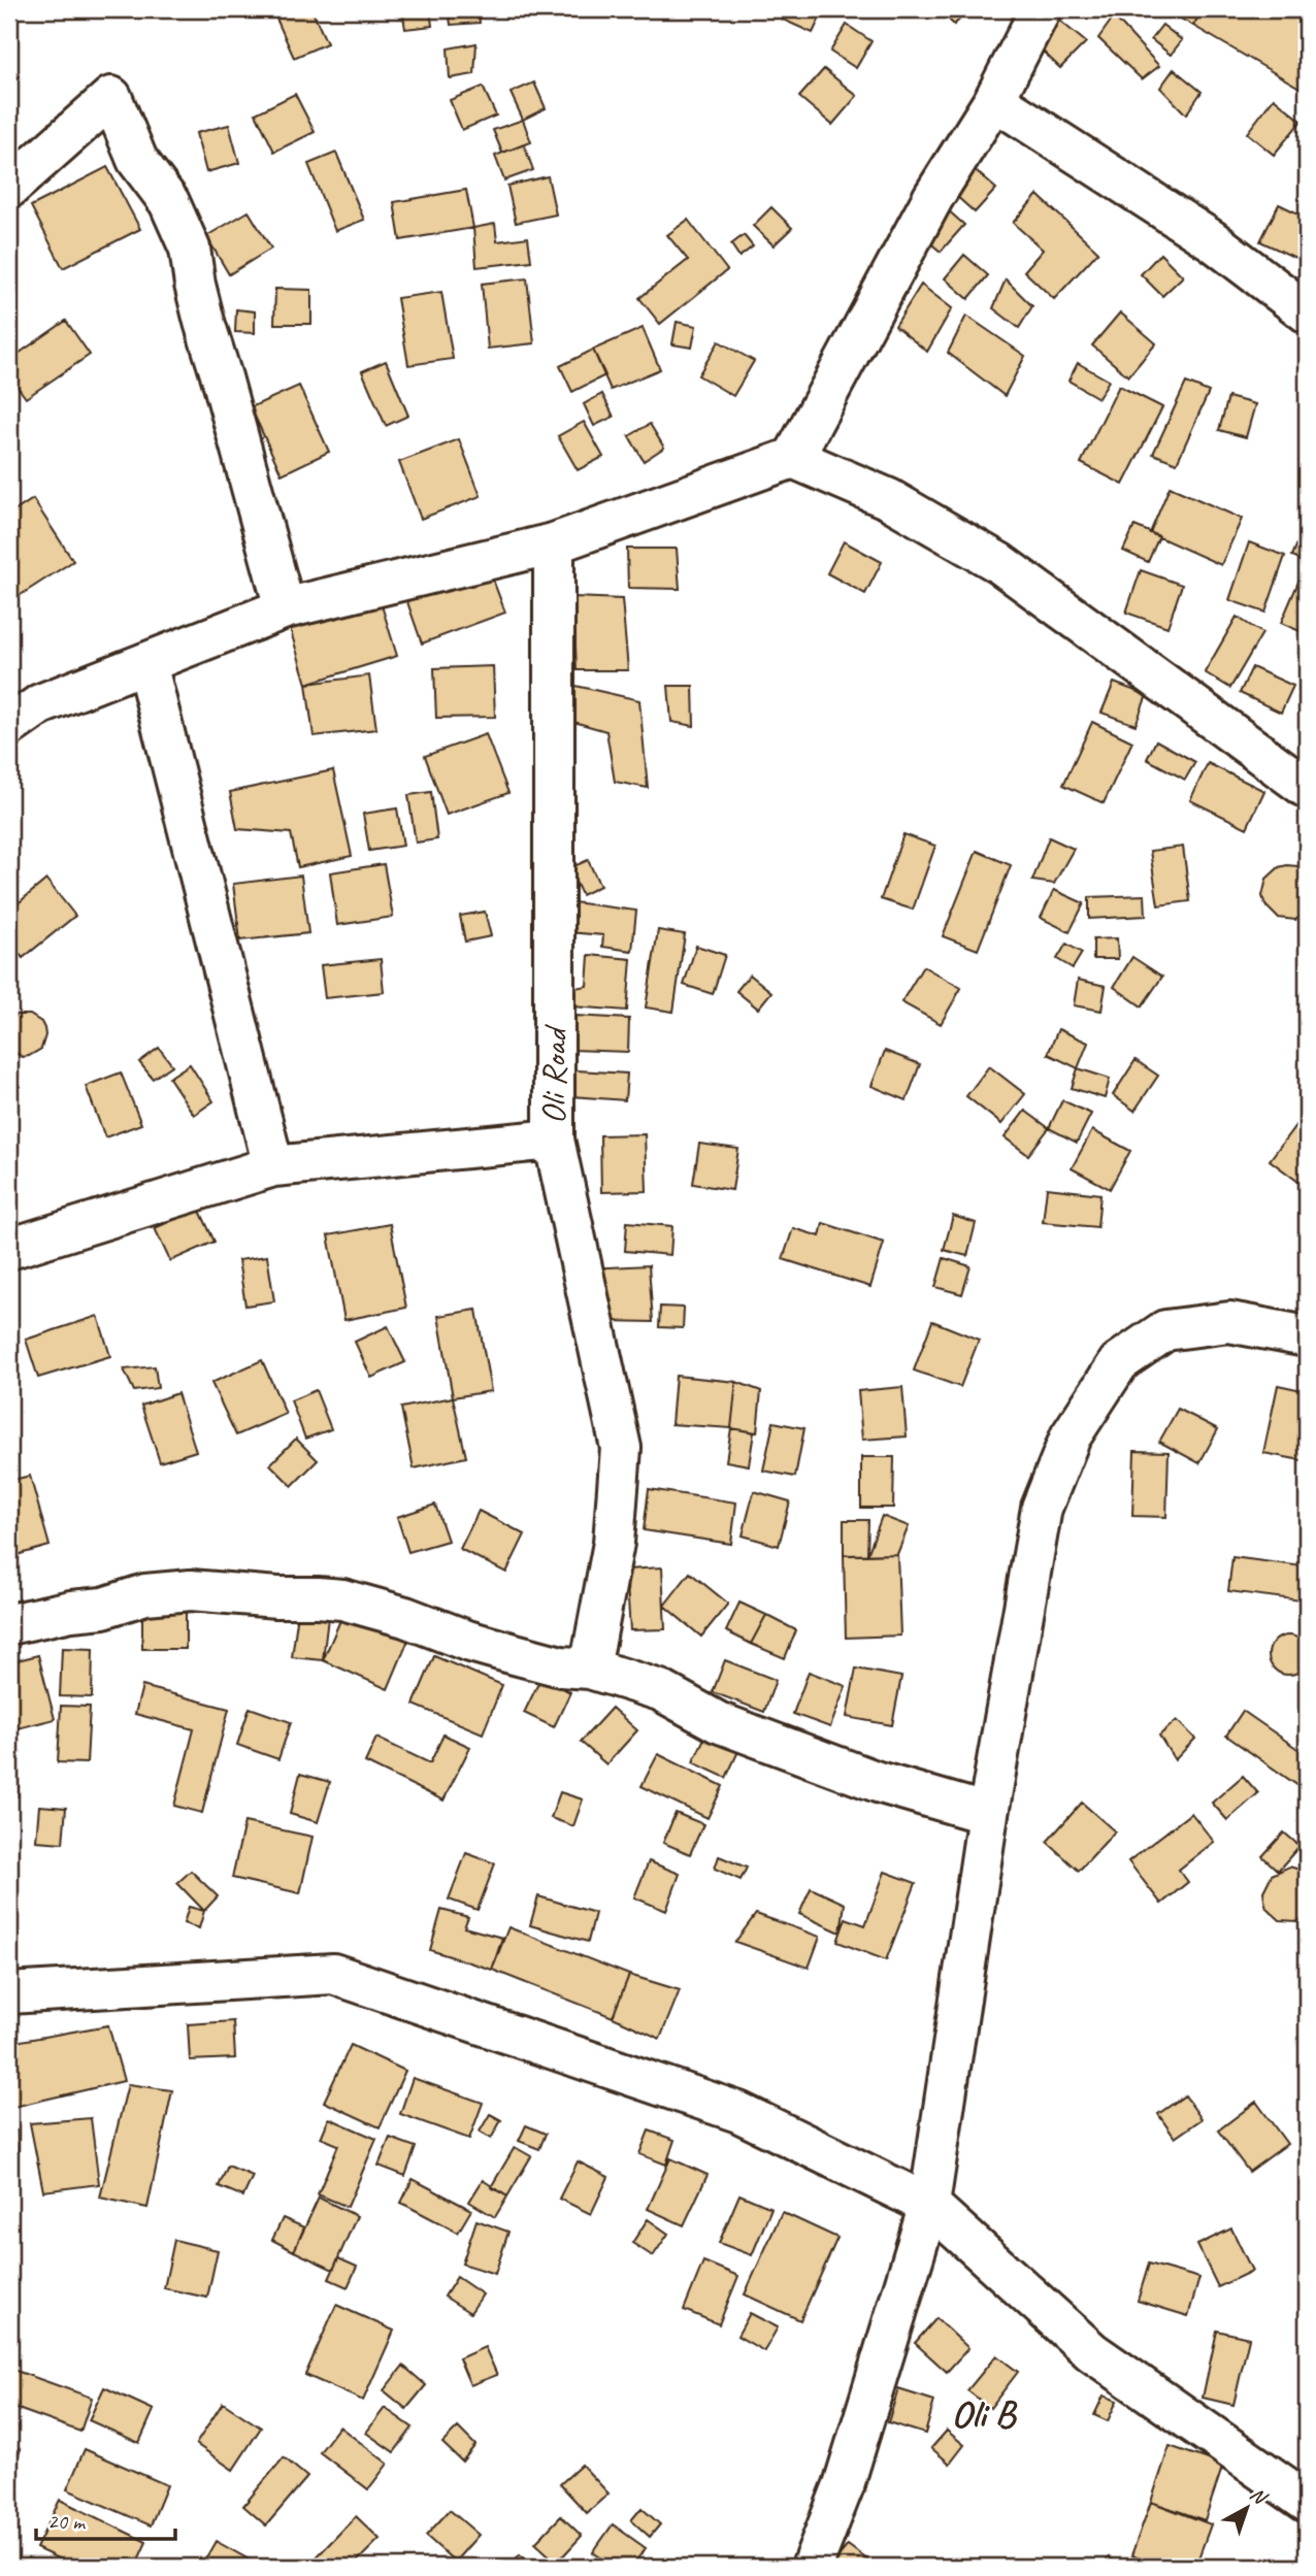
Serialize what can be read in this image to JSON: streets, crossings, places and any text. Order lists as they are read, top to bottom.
{
  "streets": {
    "street": ["Oli Road"]
  },
  "districts": ["Oli B"],
  "scale_bar": "20 m",
  "north": "top right"
}
